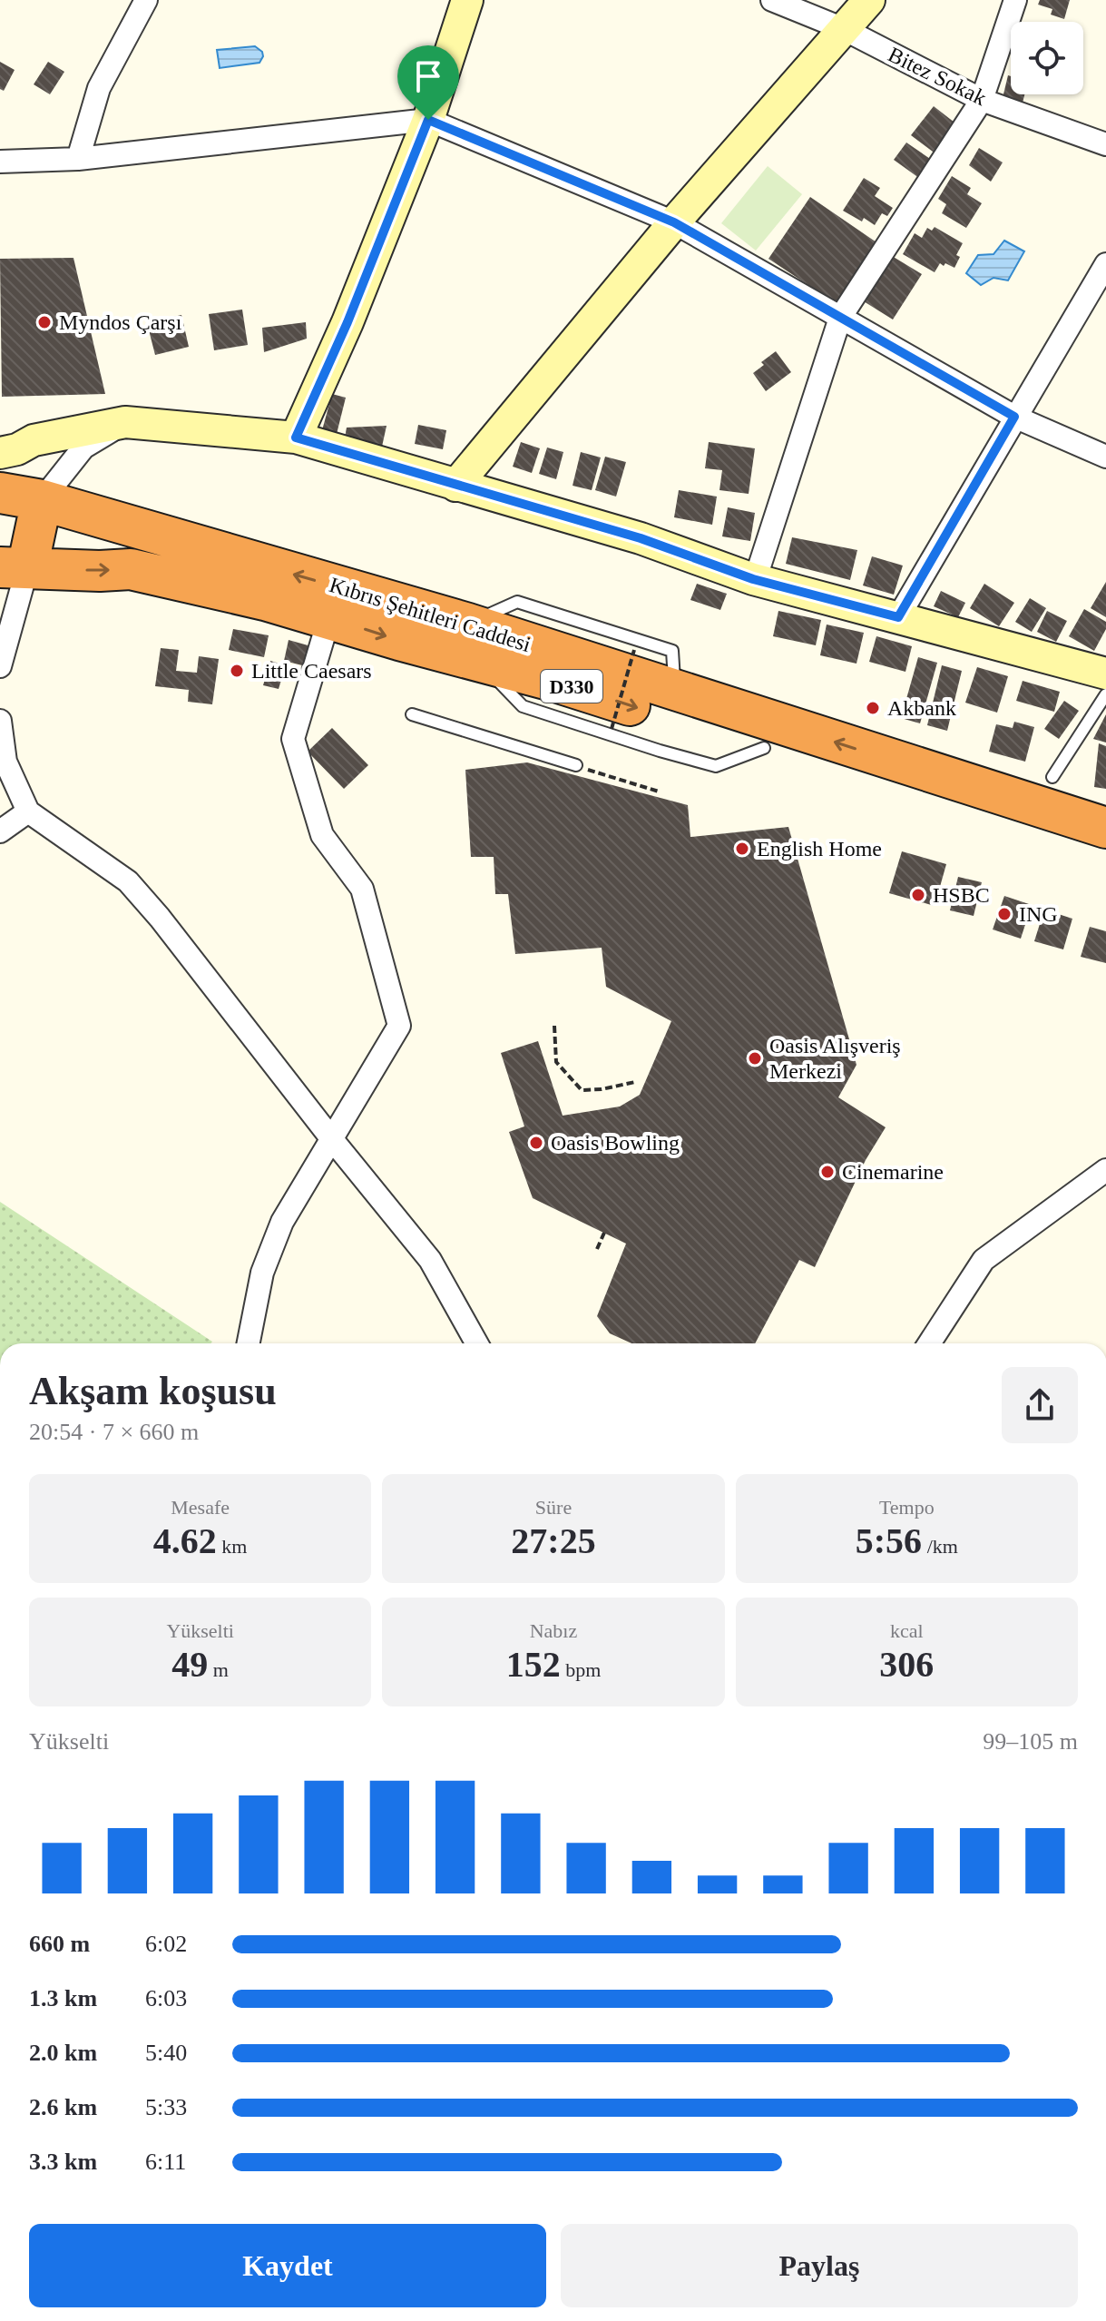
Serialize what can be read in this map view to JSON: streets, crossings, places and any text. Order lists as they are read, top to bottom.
{
  "streets": {
    "highway": ["Kıbrıs Şehitleri Caddesi", "D330"],
    "street": ["Bitez Sokak"]
  },
  "places": [
    "Myndos Çarşı",
    "Little Caesars",
    "Akbank",
    "English Home",
    "HSBC",
    "ING",
    "Oasis Alışveriş Merkezi",
    "Oasis Bowling",
    "Cinemarine"
  ],
  "page": {
    "heading": ["Akşam koşusu", "20:54 · 7 × 660 m"],
    "stats": [
      ["Mesafe", "4.62 km"],
      ["Süre", "27:25"],
      ["Tempo", "5:56 /km"],
      ["Yükselti", "49 m"],
      ["Nabız", "152 bpm"],
      ["kcal", "306"]
    ],
    "chart": ["Yükselti", "99–105 m"],
    "list": [
      {
        "name": "660 m",
        "note": "6:02"
      },
      {
        "name": "1.3 km",
        "note": "6:03"
      },
      {
        "name": "2.0 km",
        "note": "5:40"
      },
      {
        "name": "2.6 km",
        "note": "5:33"
      },
      {
        "name": "3.3 km",
        "note": "6:11"
      }
    ],
    "buttons": ["Kaydet", "Paylaş"]
  }
}
